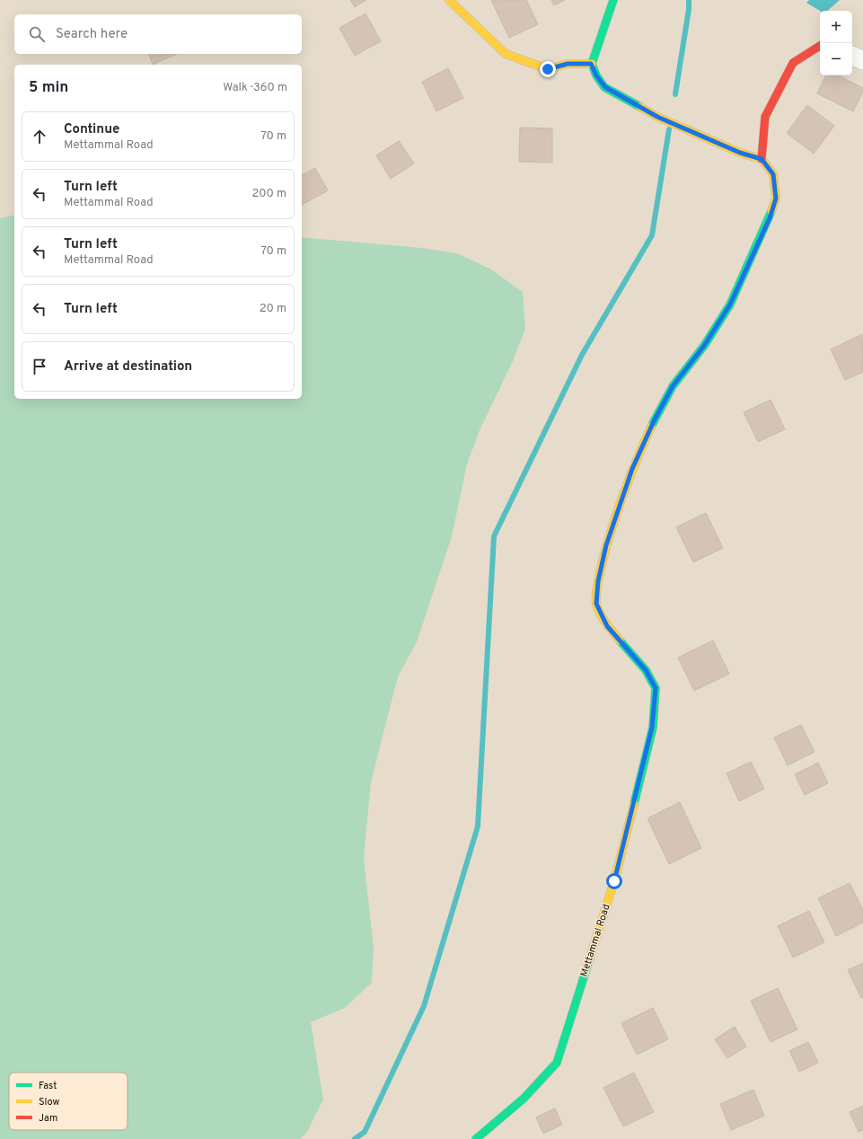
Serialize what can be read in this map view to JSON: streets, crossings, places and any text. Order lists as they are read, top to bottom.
{
  "streets": {
    "main road": ["Mettammal Road"]
  },
  "legend": ["Fast", "Slow", "Jam"],
  "page": {
    "map_buttons": ["+", "−"],
    "search": "Search here",
    "heading": ["5 min", "Walk · 360 m"],
    "list": [
      ["Continue", "Mettammal Road", "70 m"],
      ["Turn left", "Mettammal Road", "200 m"],
      ["Turn left", "Mettammal Road", "70 m"],
      ["Turn left", "20 m"],
      "Arrive at destination"
    ]
  }
}
